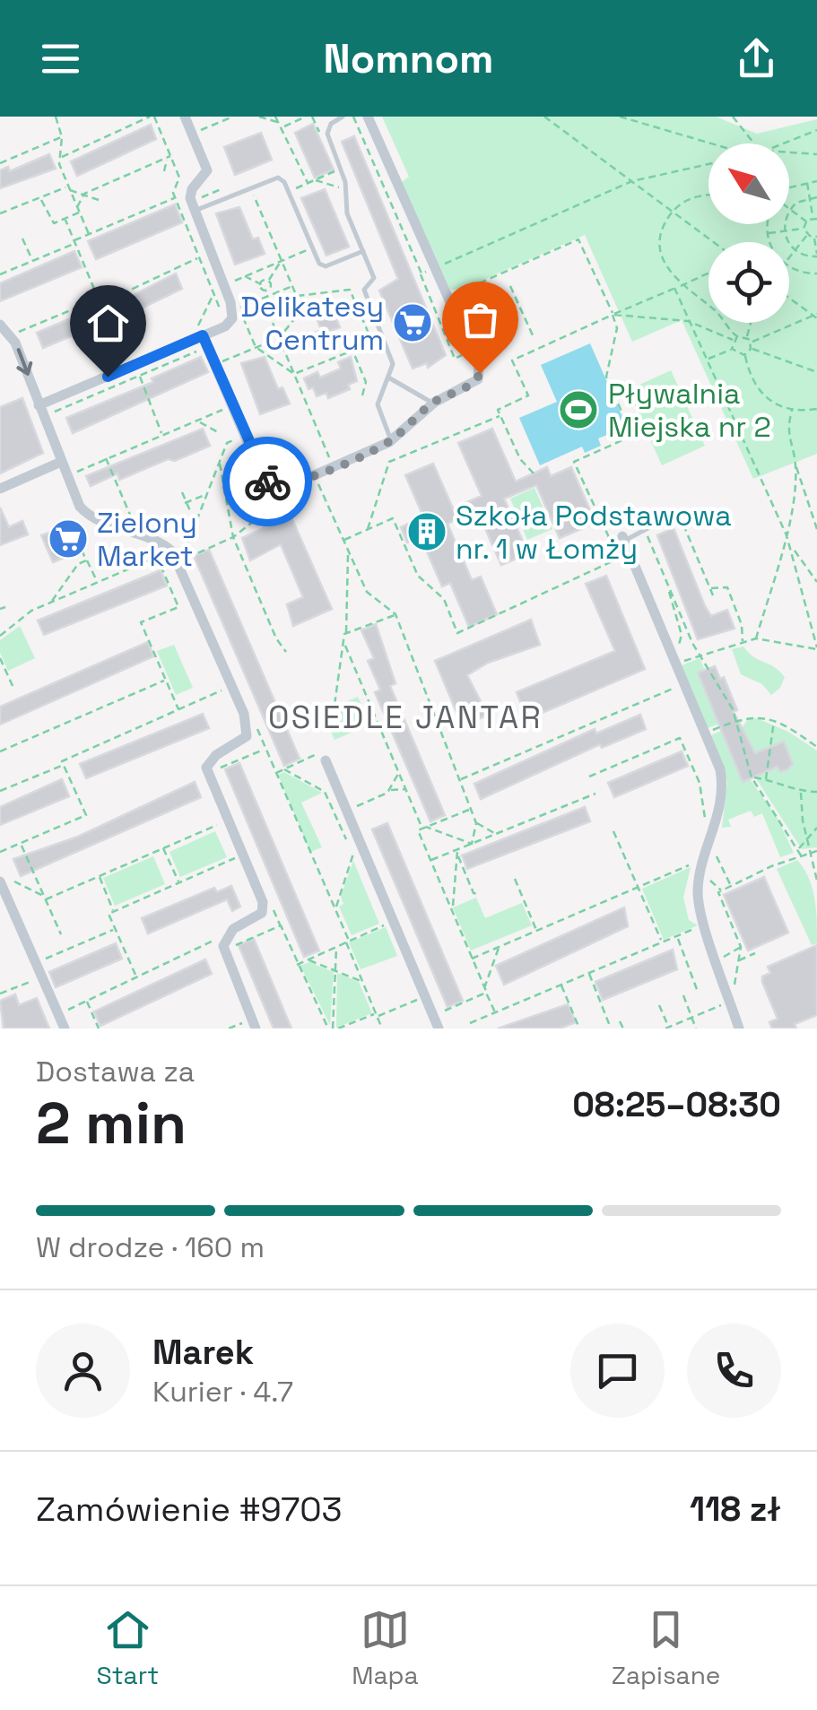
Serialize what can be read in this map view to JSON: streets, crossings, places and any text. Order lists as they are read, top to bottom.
{
  "districts": ["OSIEDLE JANTAR"],
  "places": {
    "supermarket": ["Delikatesy Centrum", "Zielony Market"],
    "sports": ["Pływalnia Miejska nr 2"],
    "building": ["Szkoła Podstawowa nr. 1 w Łomży"]
  },
  "north": "top left",
  "page": {
    "header": "Nomnom",
    "heading": ["2 min", "Dostawa za", "08:25–08:30"],
    "panel": [
      "Marek",
      "Kurier · 4.7",
      "Zamówienie #9703",
      "118 zł"
    ],
    "bar": "W drodze · 160 m",
    "tabs": ["Start", "Mapa", "Zapisane"]
  }
}
